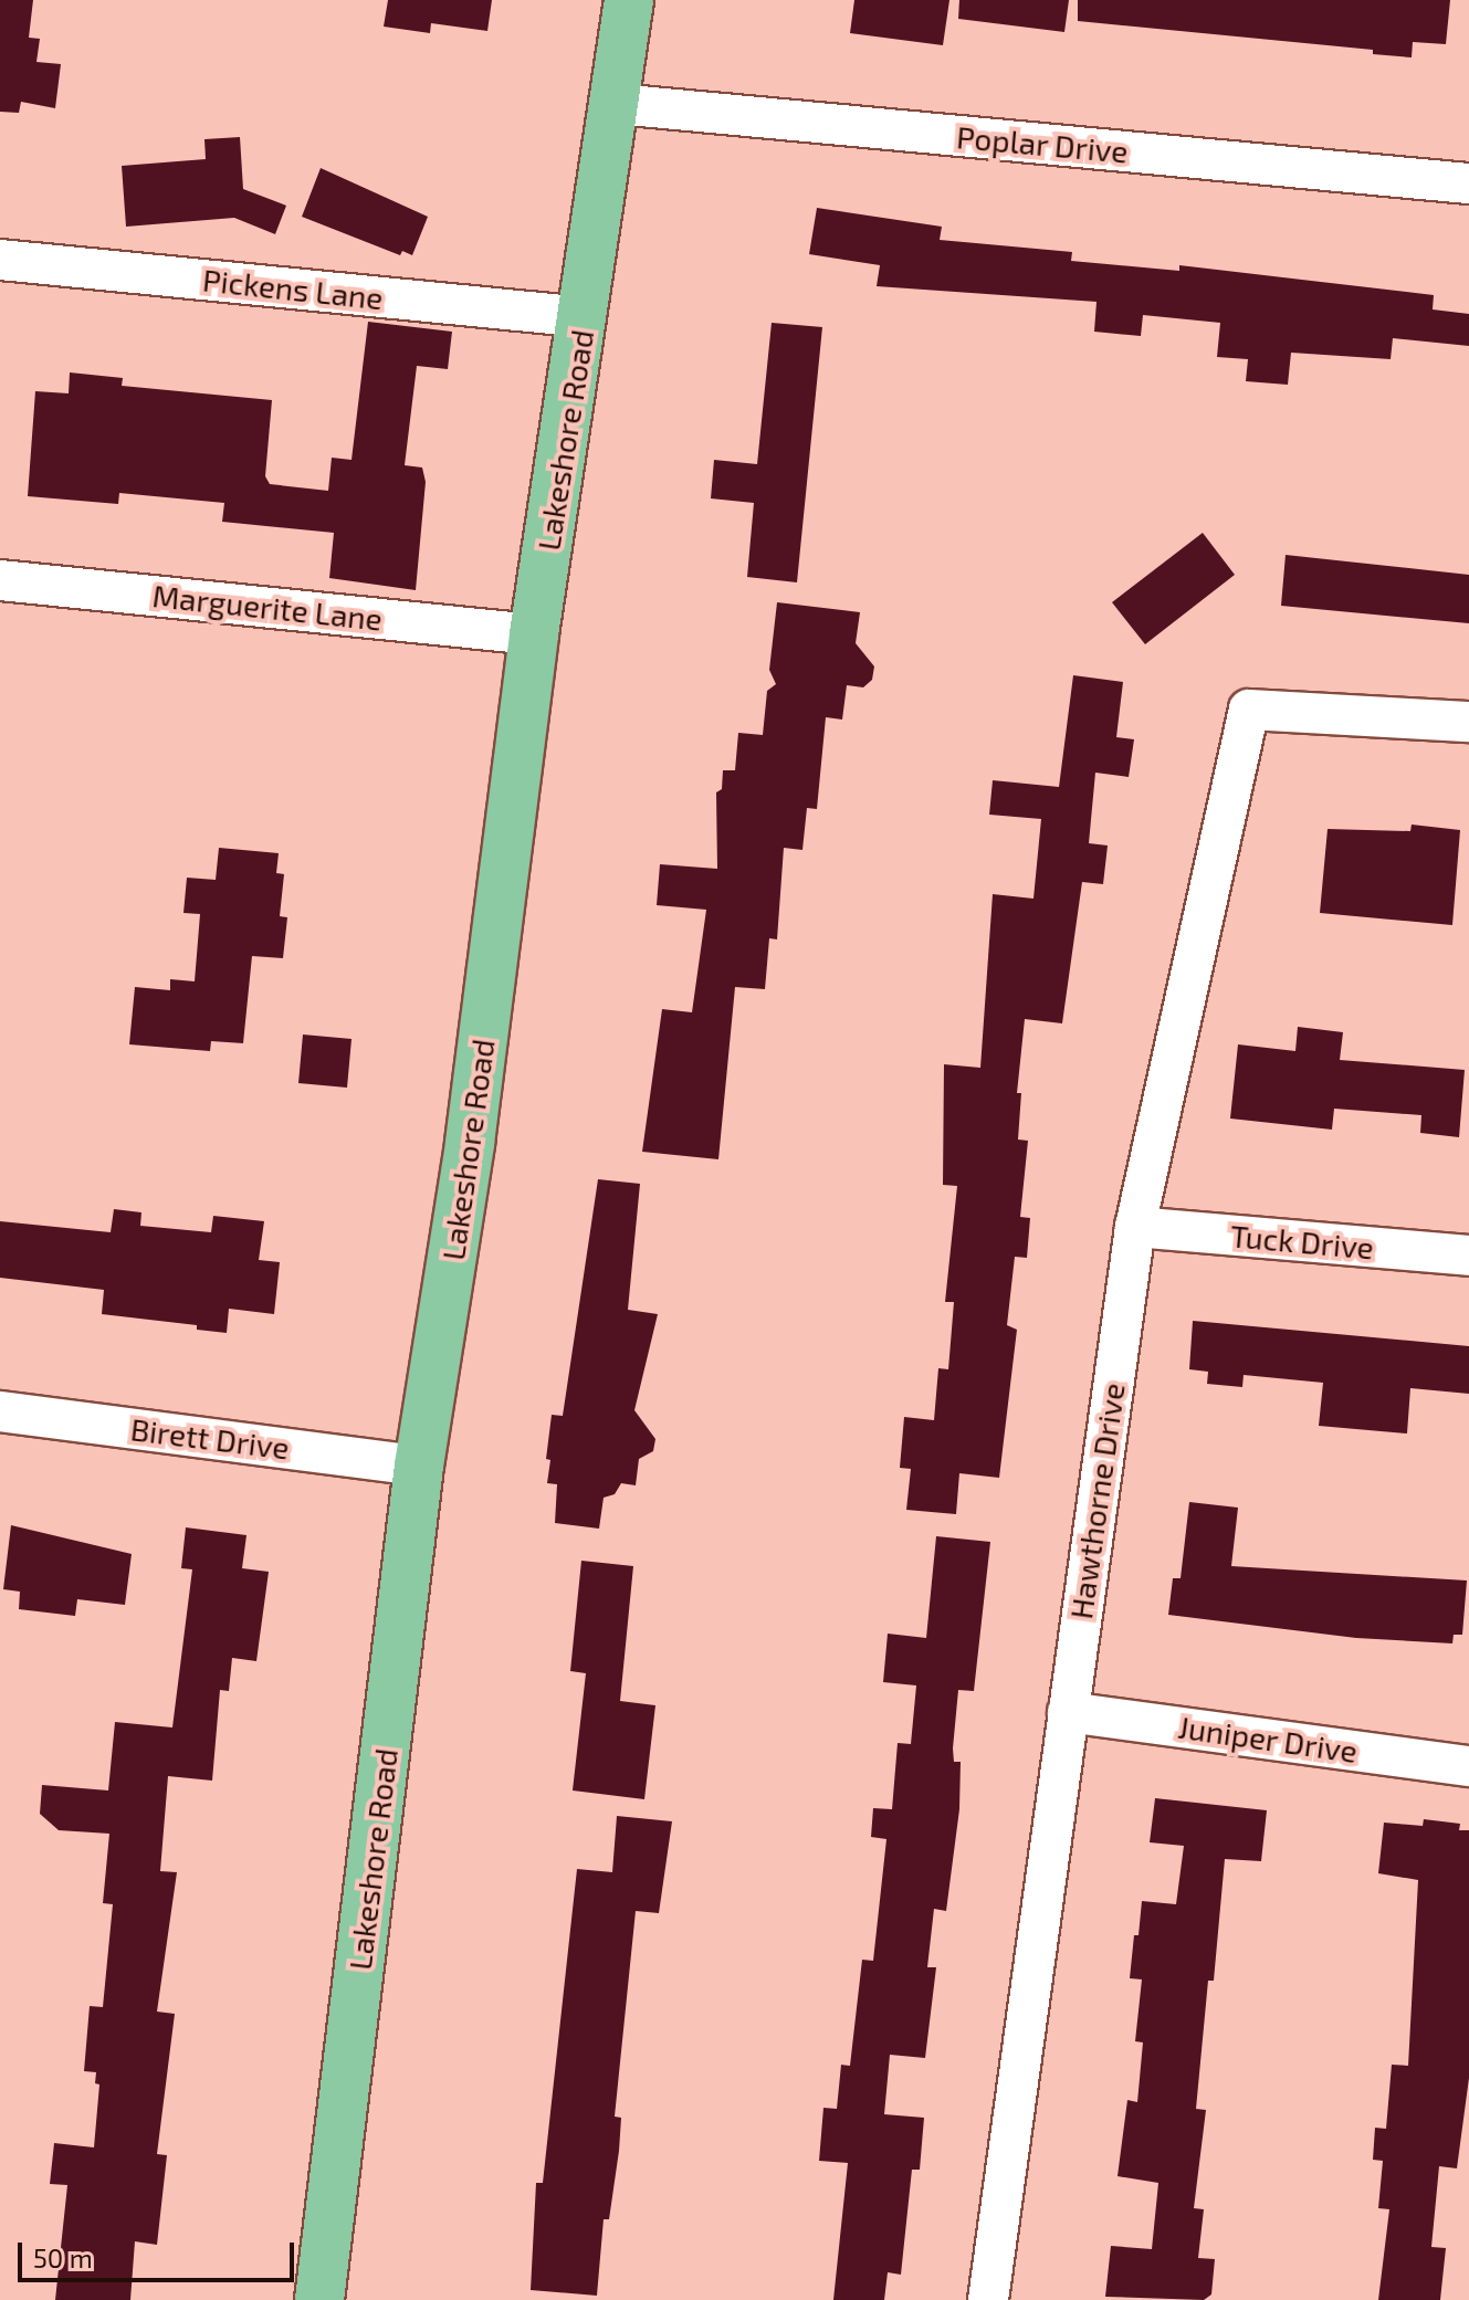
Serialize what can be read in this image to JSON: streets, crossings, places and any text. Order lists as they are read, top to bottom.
{
  "streets": {
    "main road": ["Lakeshore Road"],
    "street": [
      "Poplar Drive",
      "Pickens Lane",
      "Marguerite Lane",
      "Tuck Drive",
      "Birett Drive",
      "Hawthorne Drive",
      "Juniper Drive"
    ]
  },
  "crossings": [
    ["Poplar Drive", "Lakeshore Road"],
    ["Pickens Lane", "Lakeshore Road"],
    ["Lakeshore Road", "Marguerite Lane"],
    ["Lakeshore Road", "Birett Drive"],
    ["Tuck Drive", "Hawthorne Drive"],
    ["Hawthorne Drive", "Juniper Drive"]
  ],
  "scale_bar": "50 m"
}
